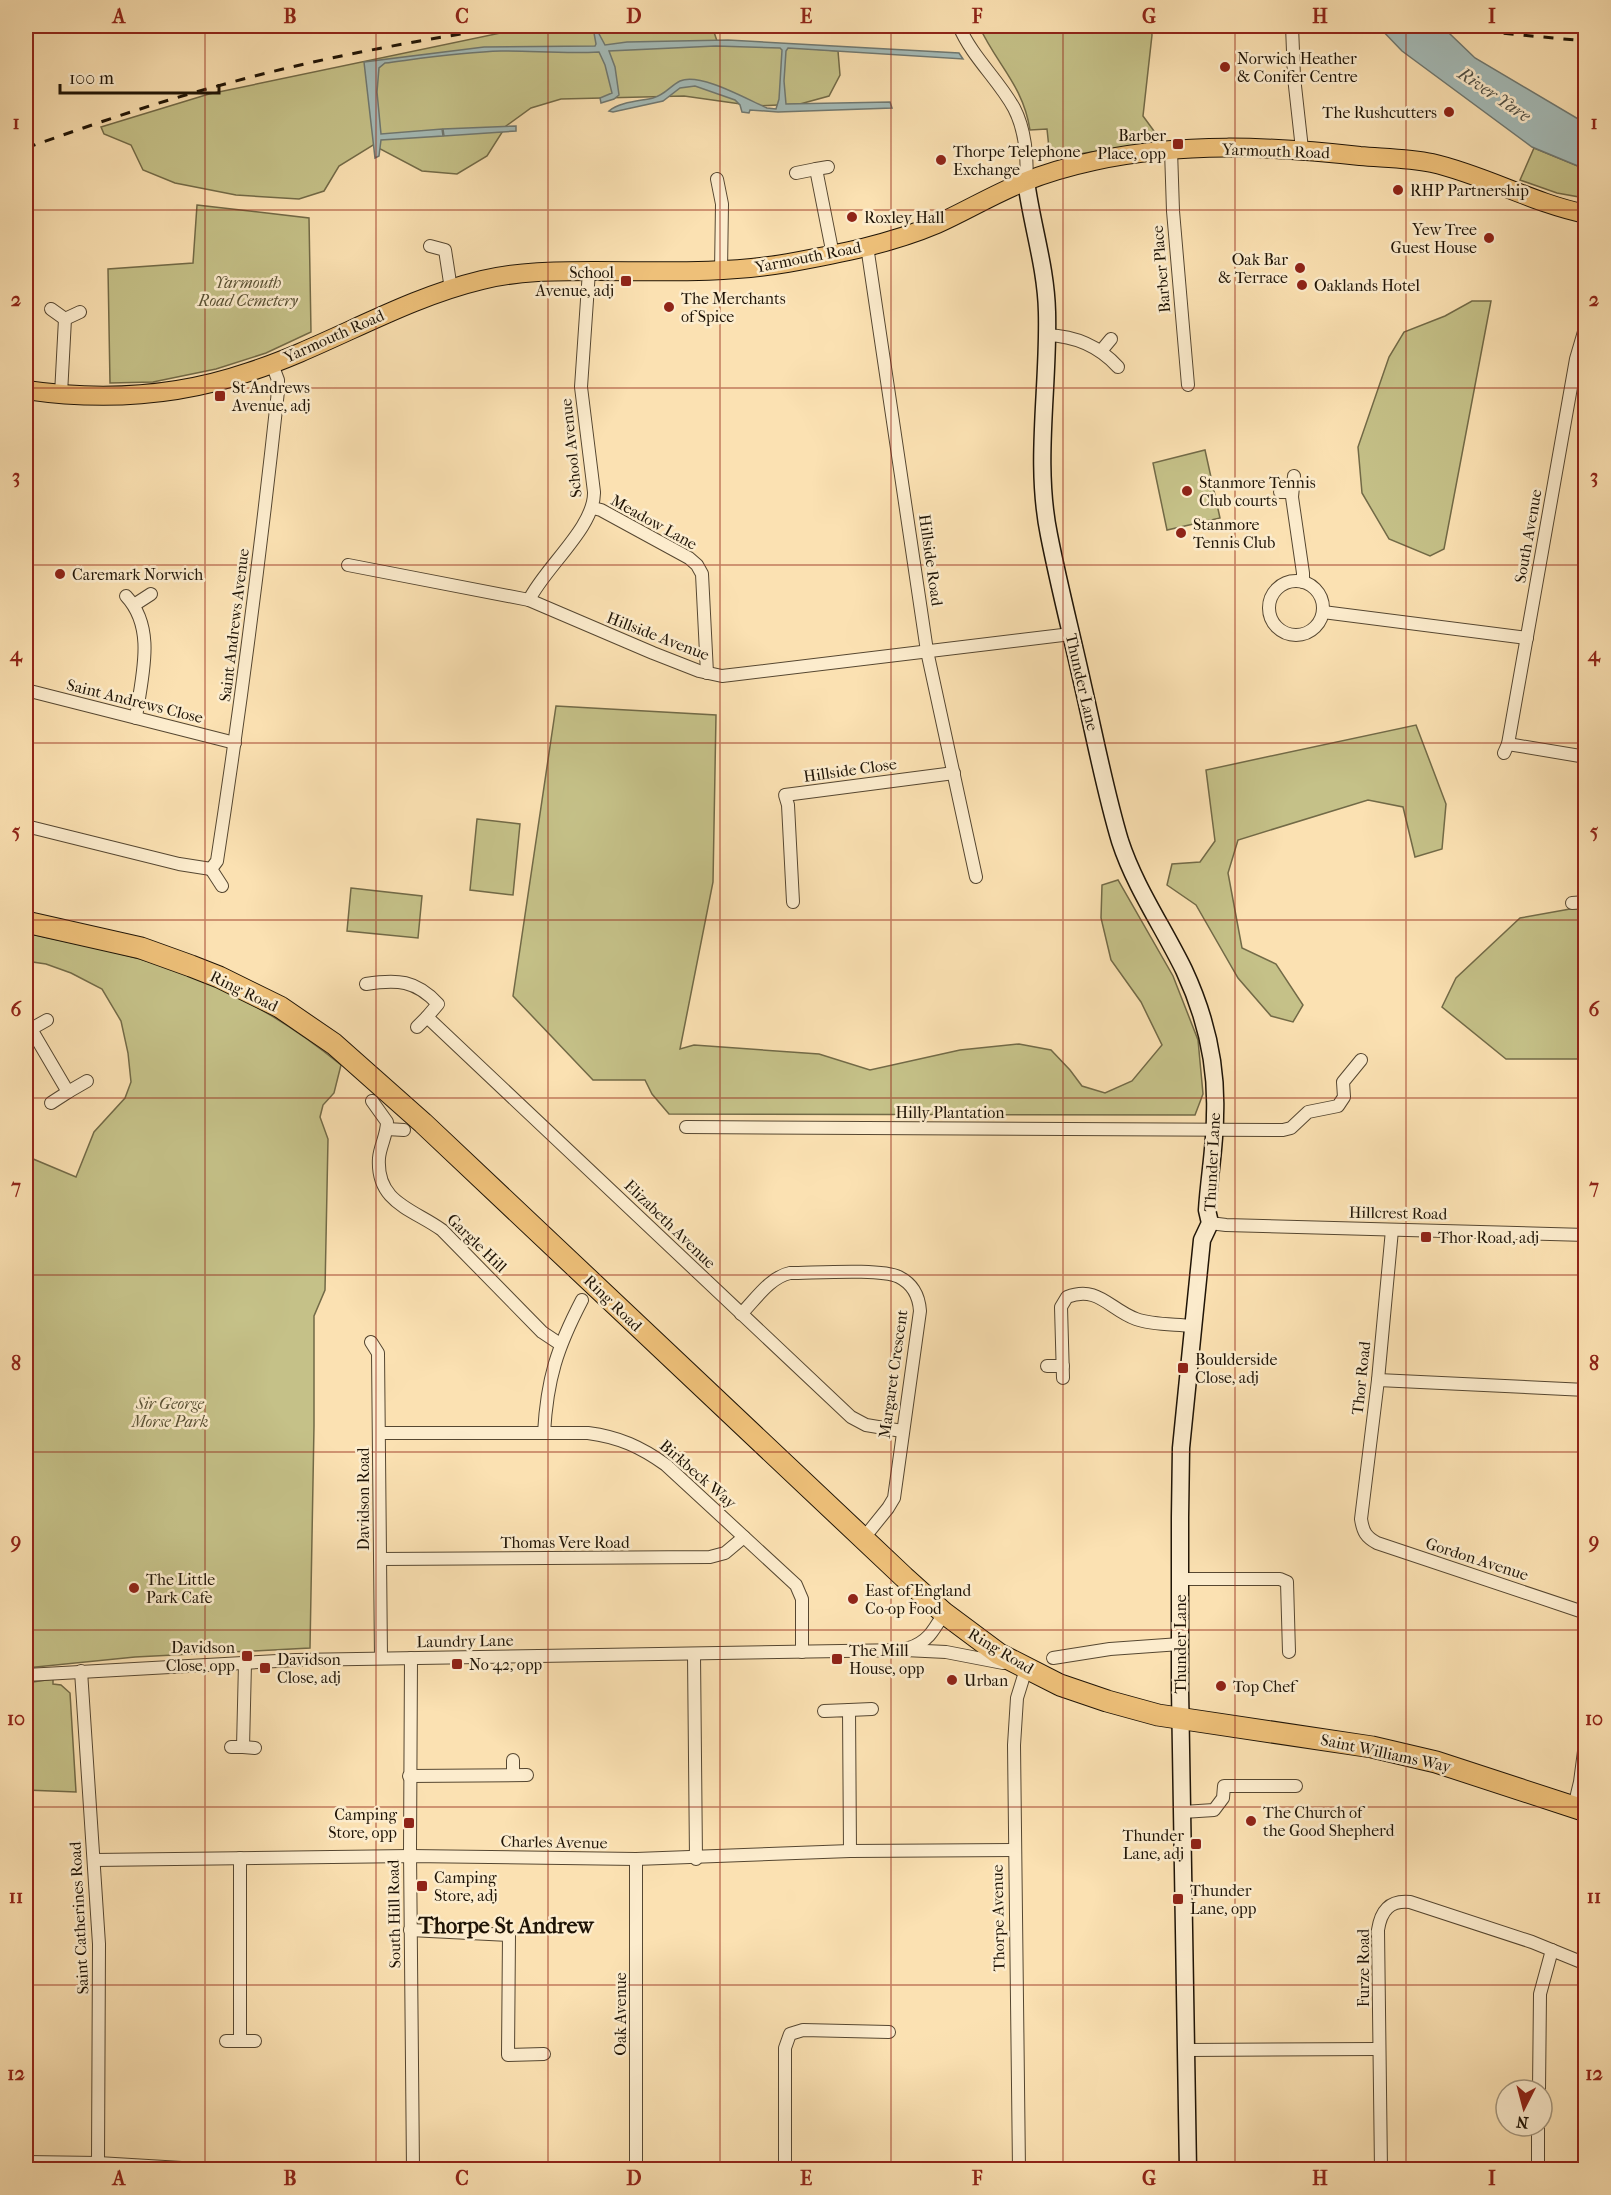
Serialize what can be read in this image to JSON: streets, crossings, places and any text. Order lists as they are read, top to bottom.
{
  "streets": {
    "highway": ["Ring Road", "Saint Williams Way"],
    "main road": ["Yarmouth Road"],
    "street": [
      "Barber Place",
      "School Avenue",
      "Meadow Lane",
      "South Avenue",
      "Hillside Road",
      "Saint Andrews Avenue",
      "Hillside Avenue",
      "Thunder Lane",
      "Saint Andrews Close",
      "Hillside Close",
      "Hilly Plantation",
      "Hillcrest Road",
      "Elizabeth Avenue",
      "Gargle Hill",
      "Margaret Crescent",
      "Thor Road",
      "Birkbeck Way",
      "Davidson Road",
      "Thomas Vere Road",
      "Gordon Avenue",
      "Laundry Lane",
      "Charles Avenue",
      "South Hill Road",
      "Saint Catherines Road",
      "Thorpe Avenue",
      "Furze Road",
      "Oak Avenue"
    ]
  },
  "crossings": [
    ["Yarmouth Road", "Barber Place"],
    ["Yarmouth Road", "School Avenue"],
    ["Yarmouth Road", "Hillside Road"],
    ["Yarmouth Road", "Saint Andrews Avenue"],
    ["Yarmouth Road", "Thunder Lane"],
    ["School Avenue", "Meadow Lane"],
    ["School Avenue", "Hillside Avenue"],
    ["Meadow Lane", "Hillside Avenue"],
    ["Hillside Road", "Hillside Avenue"],
    ["Hillside Road", "Hillside Close"],
    ["Saint Andrews Avenue", "Saint Andrews Close"],
    ["Hillside Avenue", "Thunder Lane"],
    ["Thunder Lane", "Ring Road"],
    ["Thunder Lane", "Hilly Plantation"],
    ["Thunder Lane", "Hillcrest Road"],
    ["Thunder Lane", "Saint Williams Way"],
    ["Ring Road", "Margaret Crescent"],
    ["Ring Road", "Laundry Lane"],
    ["Ring Road", "Saint Williams Way"],
    ["Ring Road", "Thorpe Avenue"],
    ["Hillcrest Road", "Thor Road"],
    ["Elizabeth Avenue", "Margaret Crescent"],
    ["Thor Road", "Gordon Avenue"],
    ["Birkbeck Way", "Davidson Road"],
    ["Birkbeck Way", "Thomas Vere Road"],
    ["Birkbeck Way", "Laundry Lane"],
    ["Davidson Road", "Thomas Vere Road"],
    ["Davidson Road", "Laundry Lane"],
    ["Laundry Lane", "South Hill Road"],
    ["Laundry Lane", "Saint Catherines Road"],
    ["Laundry Lane", "Thorpe Avenue"],
    ["Charles Avenue", "South Hill Road"],
    ["Charles Avenue", "Saint Catherines Road"],
    ["Charles Avenue", "Thorpe Avenue"],
    ["Charles Avenue", "Oak Avenue"]
  ],
  "districts": ["Thorpe St Andrew"],
  "water": ["River Yare"],
  "parks": ["Yarmouth Road Cemetery", "Sir George Morse Park"],
  "places": {
    "other": [
      "Norwich Heather & Conifer Centre",
      "The Rushcutters",
      "Thorpe Telephone Exchange",
      "RHP Partnership",
      "Roxley Hall",
      "Yew Tree Guest House",
      "Oak Bar & Terrace",
      "Oaklands Hotel",
      "The Merchants of Spice",
      "Stanmore Tennis Club courts",
      "Stanmore Tennis Club",
      "Caremark Norwich",
      "The Little Park Cafe",
      "East of England Co-op Food",
      "Urban",
      "Top Chef",
      "The Church of the Good Shepherd"
    ],
    "transit": [
      "Barber Place, opp",
      "School Avenue, adj",
      "St Andrews Avenue, adj",
      "Thor Road, adj",
      "Boulderside Close, adj",
      "Davidson Close, opp",
      "The Mill House, opp",
      "No 42, opp",
      "Davidson Close, adj",
      "Camping Store, opp",
      "Thunder Lane, adj",
      "Camping Store, adj",
      "Thunder Lane, opp"
    ]
  },
  "scale_bar": "100 m",
  "north": "bottom",
  "grid": {
    "columns": [
      "A",
      "B",
      "C",
      "D",
      "E",
      "F",
      "G",
      "H",
      "I"
    ],
    "rows": [
      "1",
      "2",
      "3",
      "4",
      "5",
      "6",
      "7",
      "8",
      "9",
      "10",
      "11",
      "12"
    ]
  }
}
